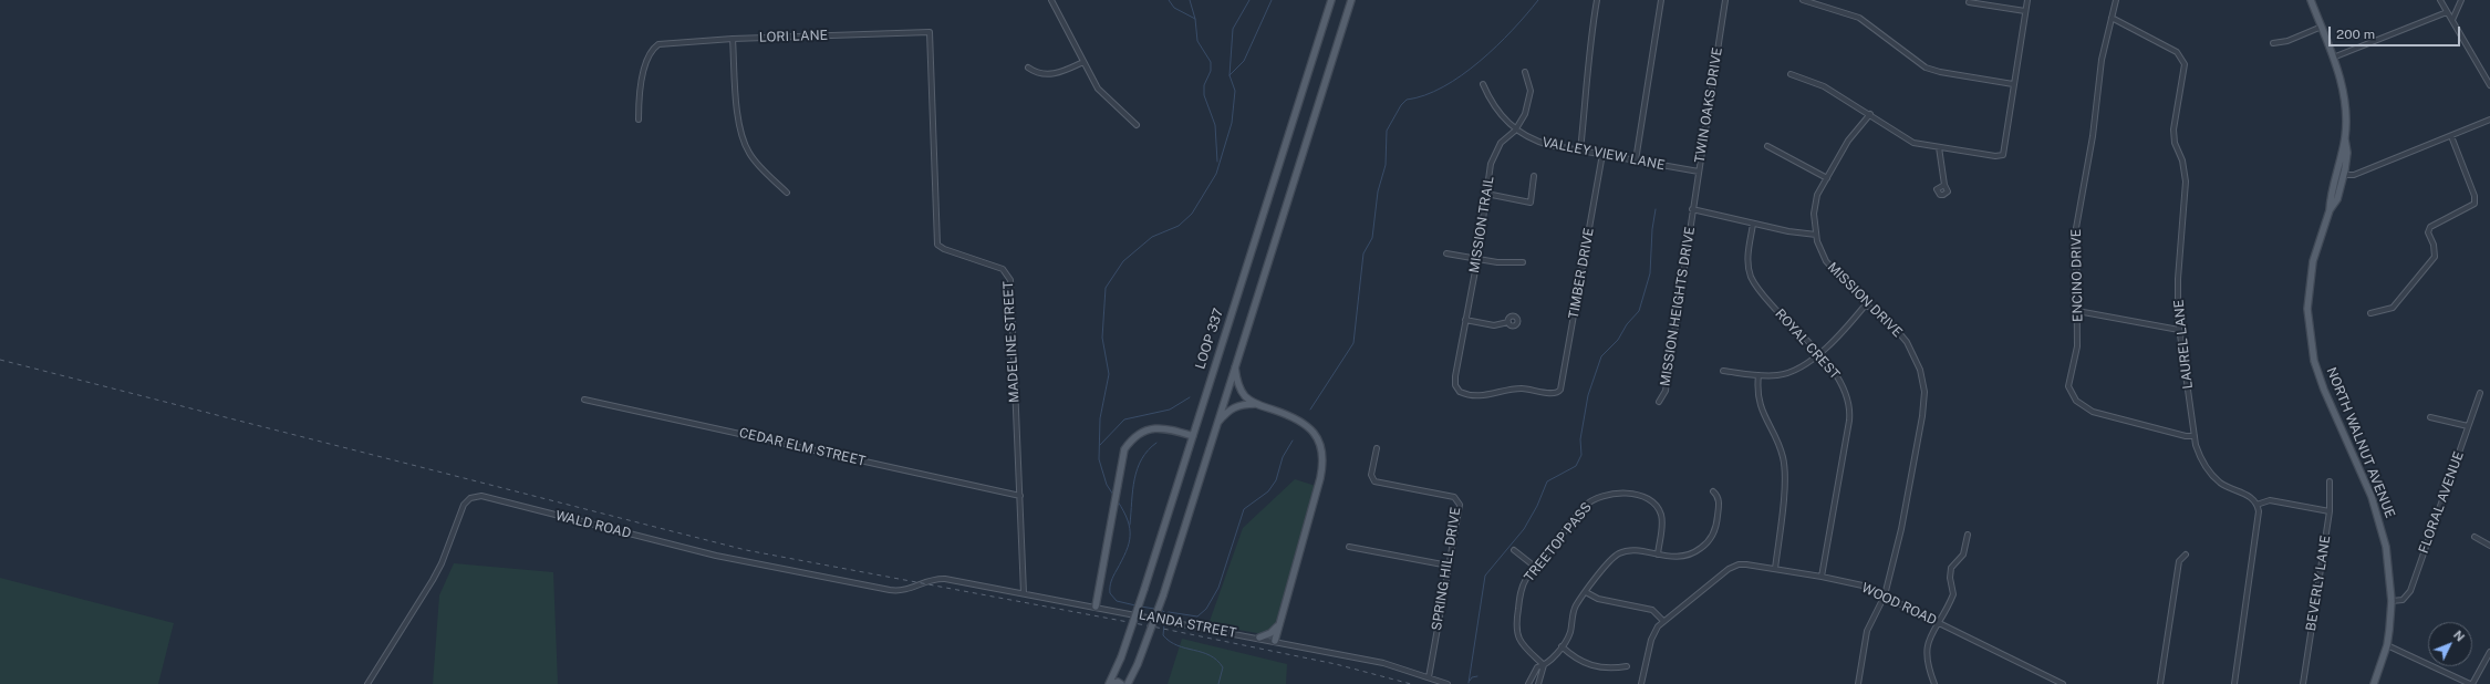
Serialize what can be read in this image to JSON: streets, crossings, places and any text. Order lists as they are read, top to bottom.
{
  "streets": {
    "main road": ["LOOP 337", "NORTH WALNUT AVENUE"],
    "street": [
      "LORI LANE",
      "TWIN OAKS DRIVE",
      "VALLEY VIEW LANE",
      "MISSION TRAIL",
      "TIMBER DRIVE",
      "ENCINO DRIVE",
      "MISSION DRIVE",
      "MISSION HEIGHTS DRIVE",
      "MADELINE STREET",
      "ROYAL CREST",
      "LAUREL LANE",
      "CEDAR ELM STREET",
      "FLORAL AVENUE",
      "WALD ROAD",
      "TREETOP PASS",
      "SPRING HILL DRIVE",
      "BEVERLY LANE",
      "WOOD ROAD",
      "LANDA STREET"
    ]
  },
  "crossings": [
    ["LORI LANE", "MADELINE STREET"],
    ["TWIN OAKS DRIVE", "VALLEY VIEW LANE"],
    ["TWIN OAKS DRIVE", "MISSION HEIGHTS DRIVE"],
    ["VALLEY VIEW LANE", "MISSION TRAIL"],
    ["VALLEY VIEW LANE", "TIMBER DRIVE"],
    ["MISSION TRAIL", "TIMBER DRIVE"],
    ["ENCINO DRIVE", "LAUREL LANE"],
    ["MISSION DRIVE", "WOOD ROAD"],
    ["MADELINE STREET", "CEDAR ELM STREET"],
    ["MADELINE STREET", "LANDA STREET"],
    ["ROYAL CREST", "WOOD ROAD"],
    ["NORTH WALNUT AVENUE", "FLORAL AVENUE"],
    ["WALD ROAD", "LANDA STREET"],
    ["SPRING HILL DRIVE", "LANDA STREET"]
  ],
  "scale_bar": "200 m",
  "north": "top right"
}
